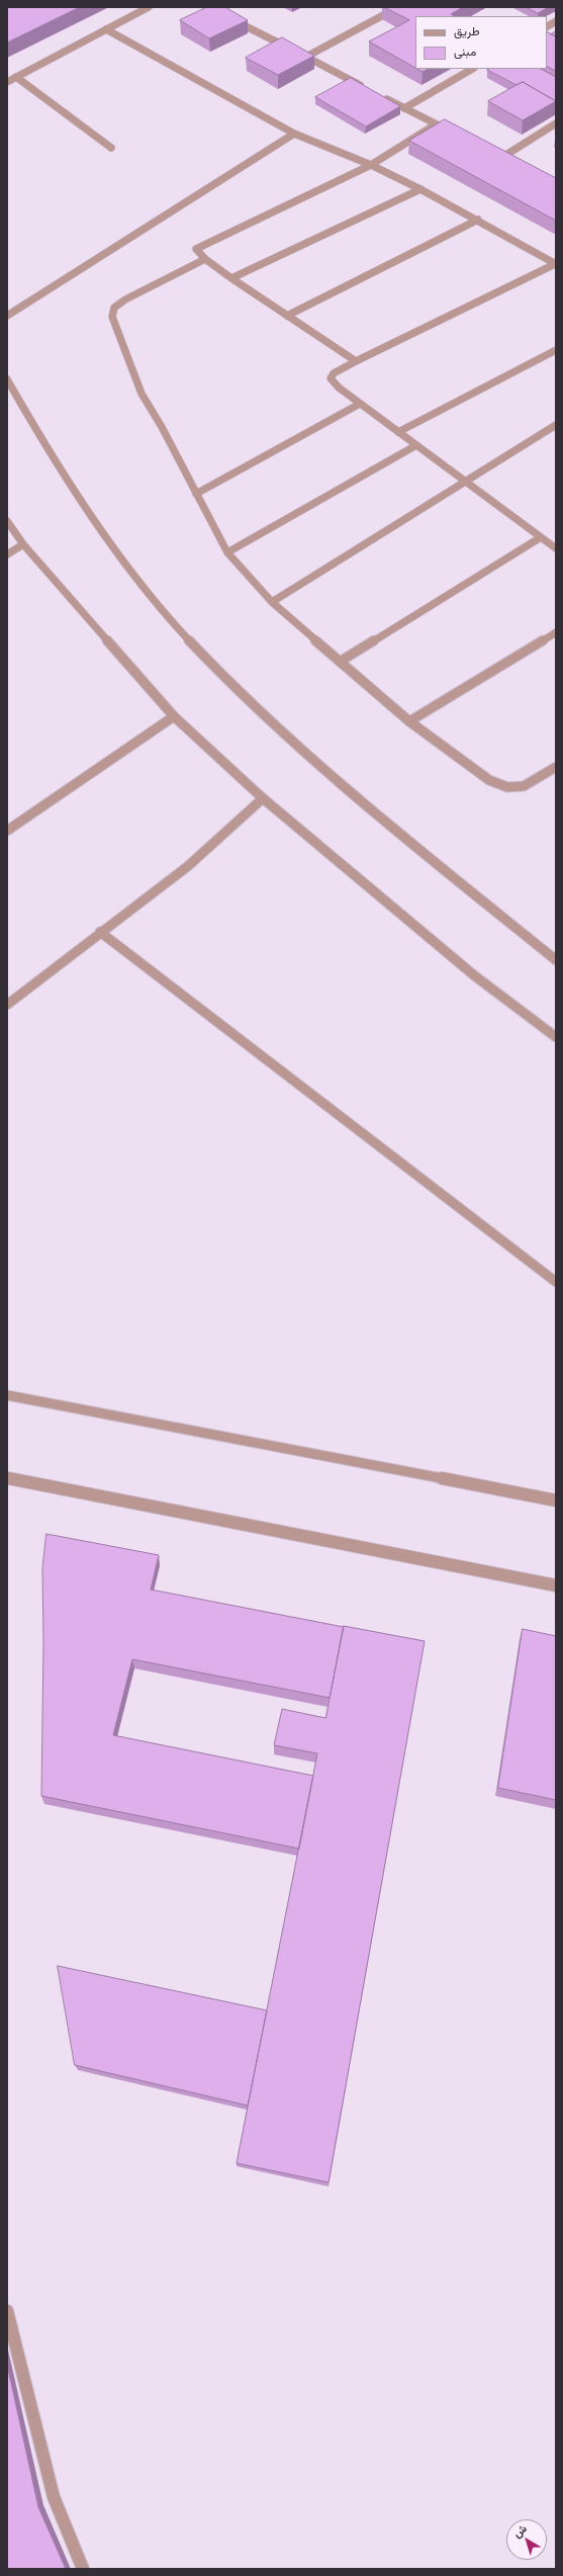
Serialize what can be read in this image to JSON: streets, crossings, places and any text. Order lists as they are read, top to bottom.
{
  "legend": ["طريق", "مبنى"],
  "north": "top left"
}
